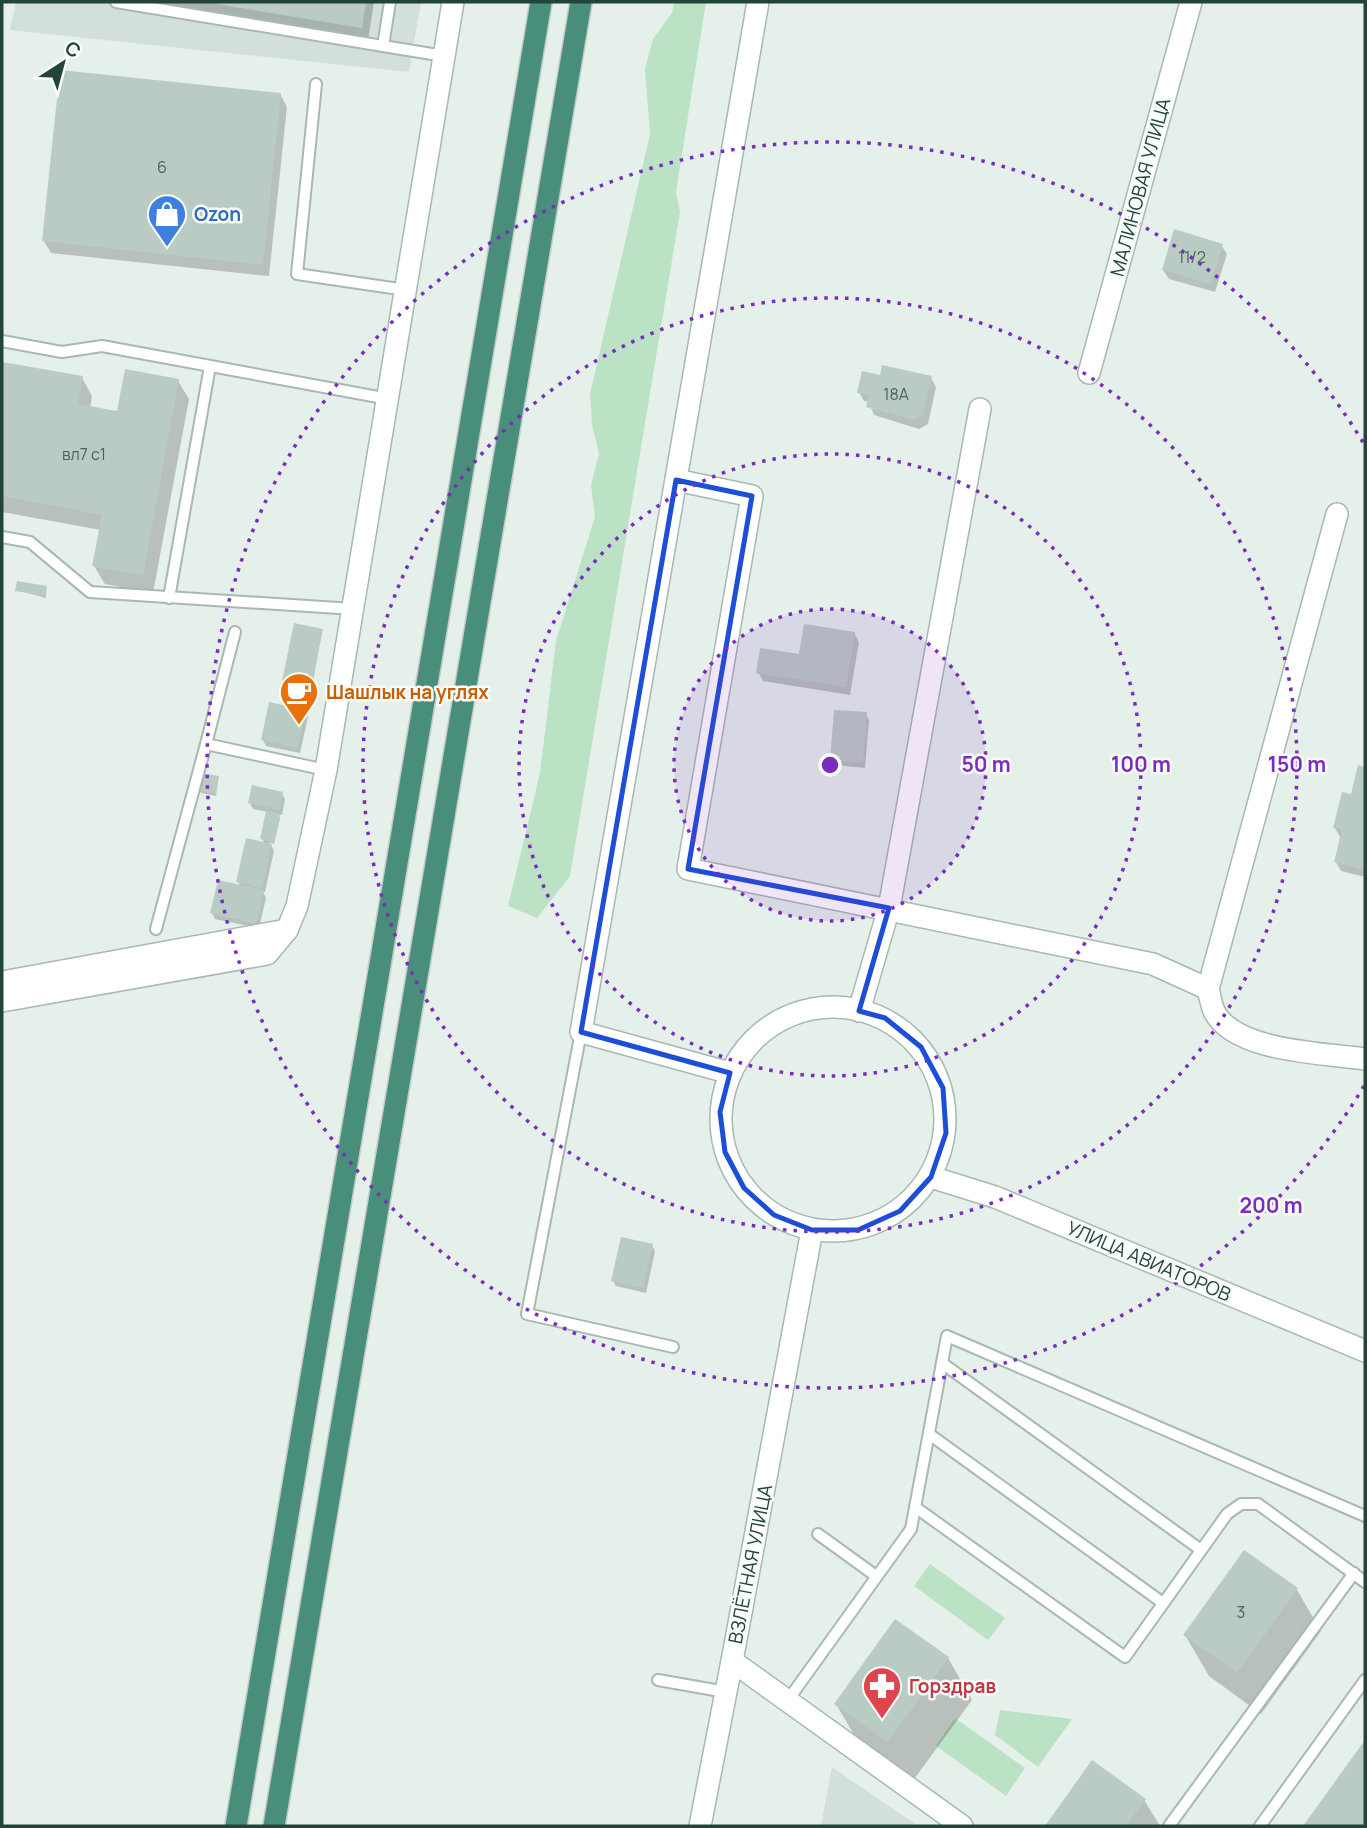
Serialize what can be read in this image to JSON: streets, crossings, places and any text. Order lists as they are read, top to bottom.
{
  "streets": {
    "street": ["МАЛИНОВАЯ УЛИЦА", "УЛИЦА АВИАТОРОВ", "ВЗЛЁТНАЯ УЛИЦА"]
  },
  "crossings": [
    ["УЛИЦА АВИАТОРОВ", "ВЗЛЁТНАЯ УЛИЦА"]
  ],
  "places": {
    "shop": ["Ozon"],
    "cafe": ["Шашлык на углях"],
    "pharmacy": ["Горздрав"]
  },
  "house_numbers": [
    "6",
    "11/2",
    "18А",
    "вл7 с1",
    "3"
  ],
  "north": "top right",
  "rings": [
    "50 m",
    "100 m",
    "150 m",
    "200 m"
  ]
}
